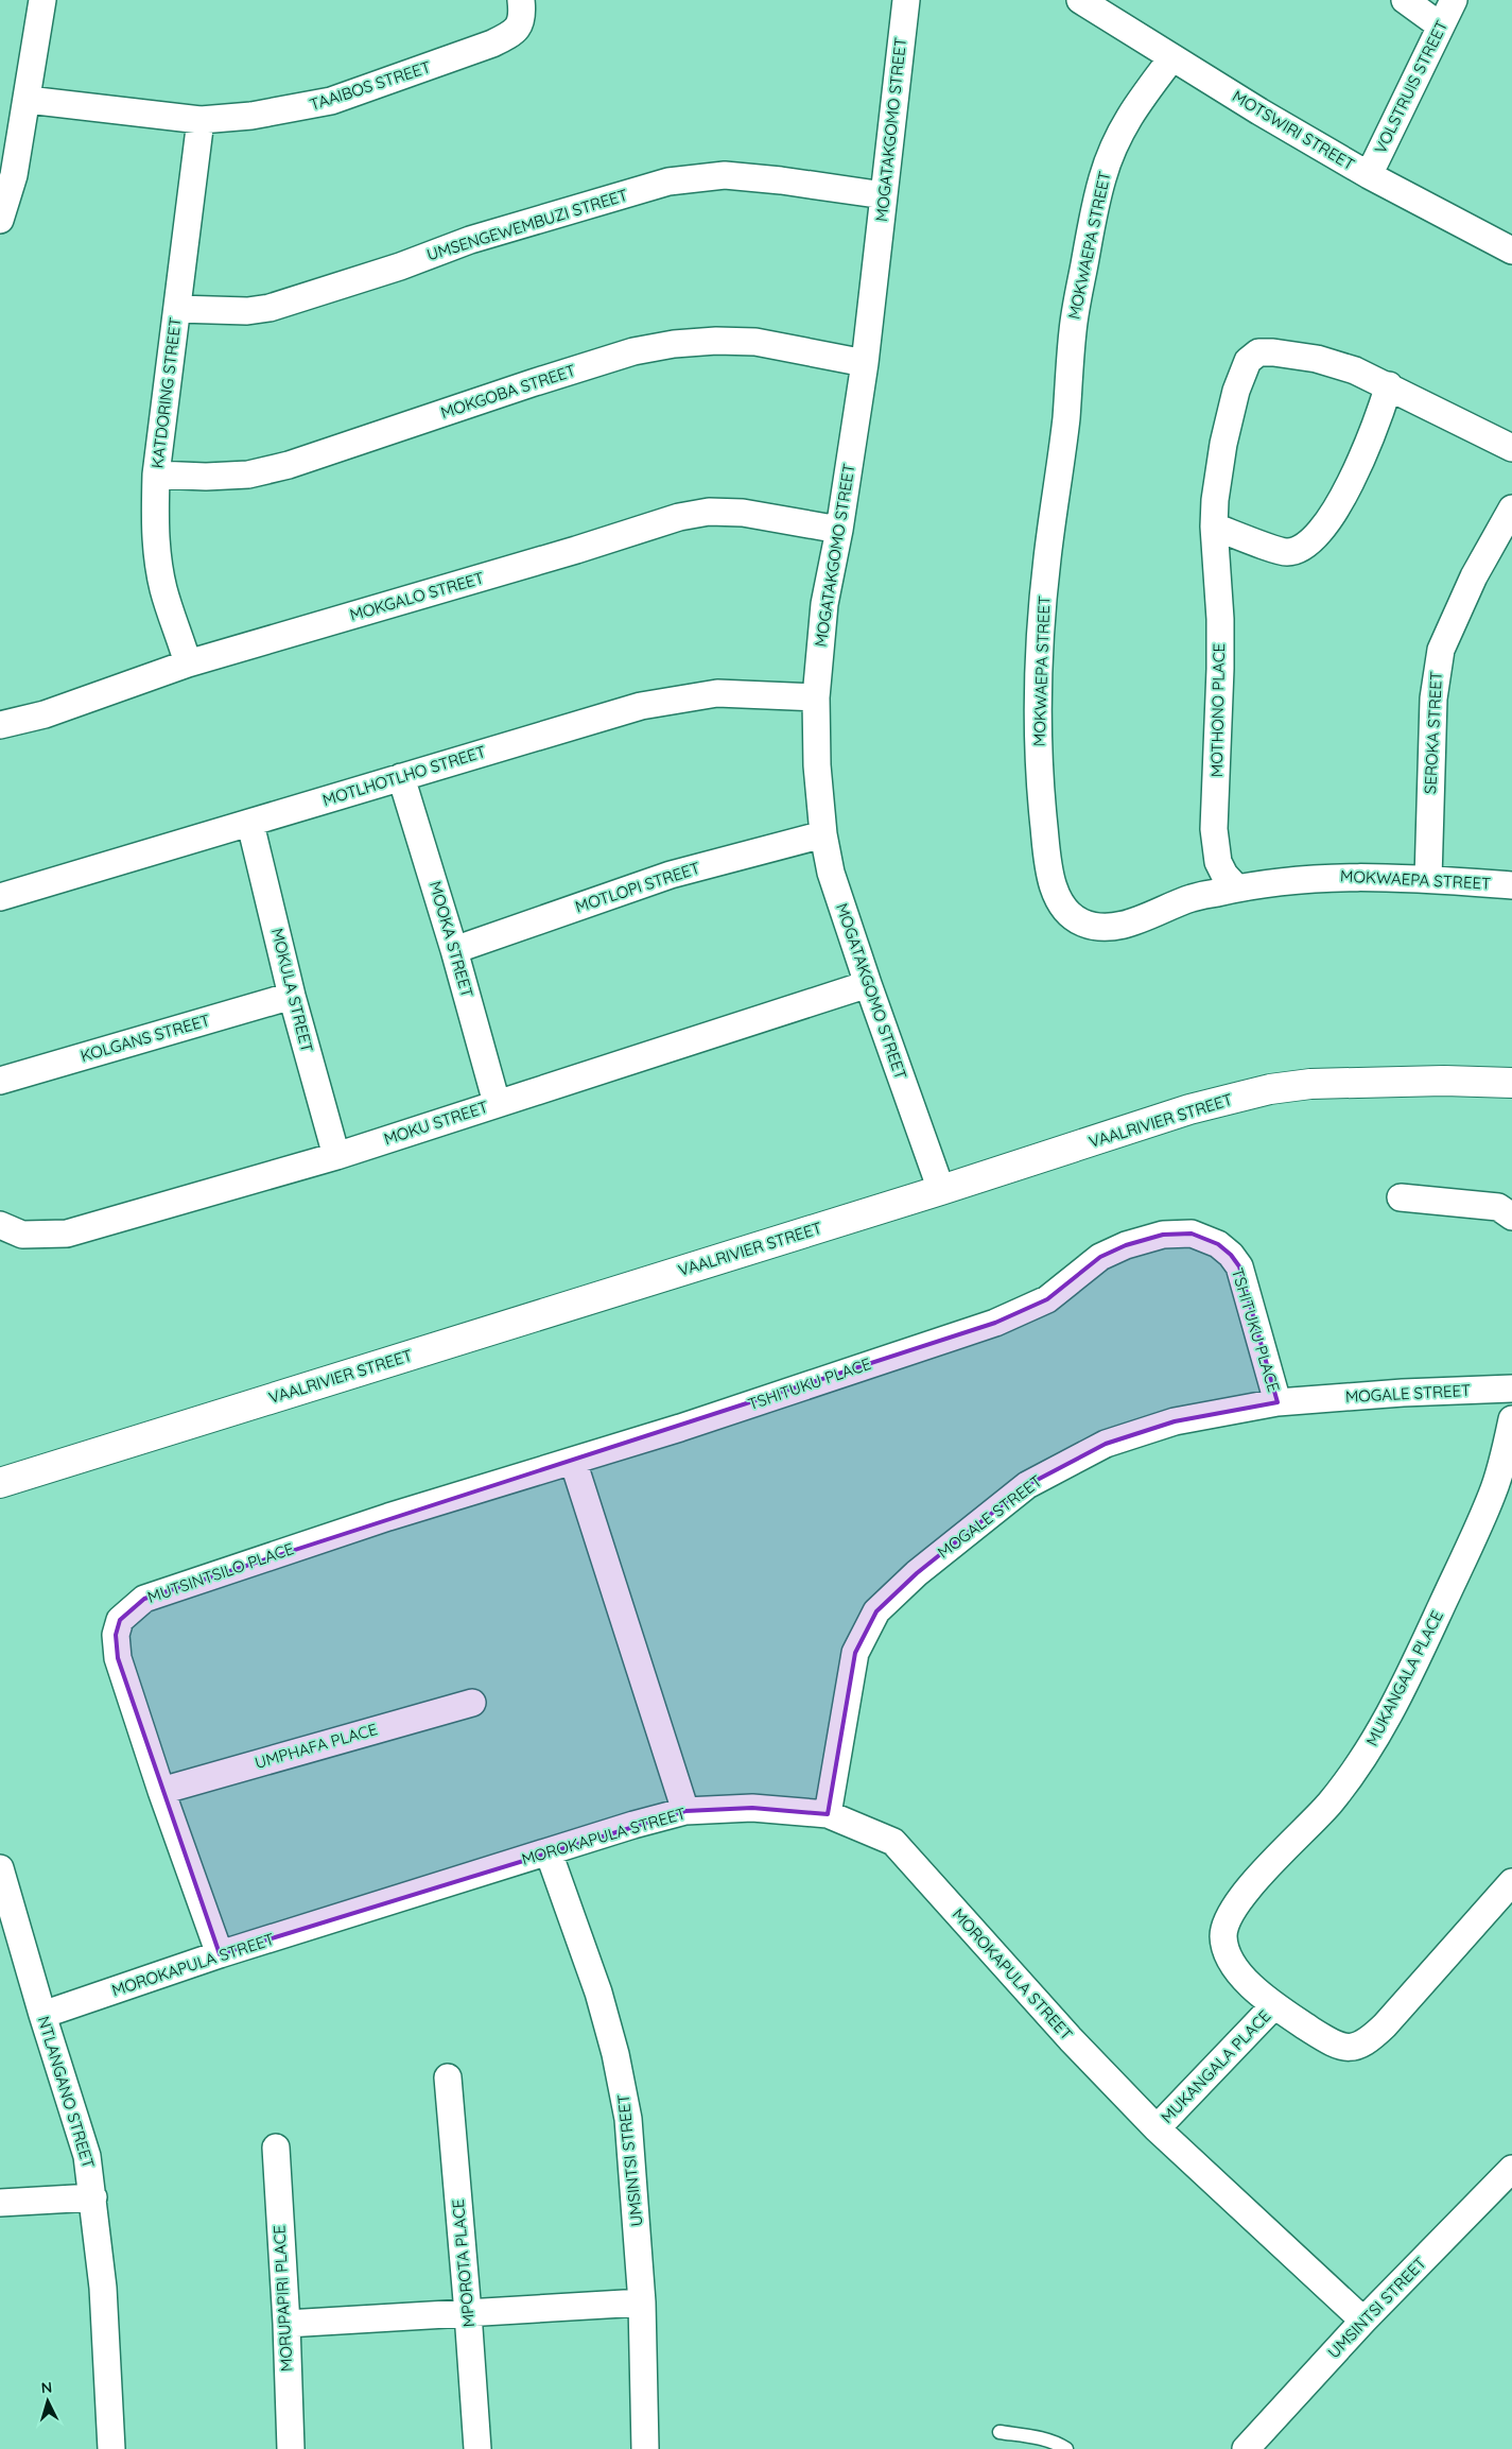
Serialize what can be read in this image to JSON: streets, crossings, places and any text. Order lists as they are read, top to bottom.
{
  "streets": {
    "street": [
      "TAAIBOS STREET",
      "VOLSTRUIS STREET",
      "MOGATAKGOMO STREET",
      "MOTSWIRI STREET",
      "UMSENGEWEMBUZI STREET",
      "MOKWAEPA STREET",
      "MOKGOBA STREET",
      "KATDORING STREET",
      "MOKGALO STREET",
      "MOTHONO PLACE",
      "SEROKA STREET",
      "MOTLHOTLHO STREET",
      "MOTLOPI STREET",
      "MOOKA STREET",
      "MOKULA STREET",
      "KOLGANS STREET",
      "VAALRIVIER STREET",
      "MOKU STREET",
      "TSHITUKU PLACE",
      "MOGALE STREET",
      "MUTSINTSILO PLACE",
      "MUKANGALA PLACE",
      "UMPHAFA PLACE",
      "MOROKAPULA STREET",
      "NTLANGANO STREET",
      "UMSINTSI STREET",
      "MPOROTA PLACE",
      "MORUPAPIRI PLACE"
    ]
  },
  "crossings": [
    ["TAAIBOS STREET", "KATDORING STREET"],
    ["VOLSTRUIS STREET", "MOTSWIRI STREET"],
    ["MOGATAKGOMO STREET", "UMSENGEWEMBUZI STREET"],
    ["MOGATAKGOMO STREET", "MOKGOBA STREET"],
    ["MOGATAKGOMO STREET", "MOKGALO STREET"],
    ["MOGATAKGOMO STREET", "MOTLHOTLHO STREET"],
    ["MOGATAKGOMO STREET", "MOTLOPI STREET"],
    ["MOGATAKGOMO STREET", "VAALRIVIER STREET"],
    ["MOGATAKGOMO STREET", "MOKU STREET"],
    ["MOTSWIRI STREET", "MOKWAEPA STREET"],
    ["UMSENGEWEMBUZI STREET", "KATDORING STREET"],
    ["MOKWAEPA STREET", "MOTHONO PLACE"],
    ["MOKWAEPA STREET", "SEROKA STREET"],
    ["MOKGOBA STREET", "KATDORING STREET"],
    ["KATDORING STREET", "MOKGALO STREET"],
    ["MOTLHOTLHO STREET", "MOOKA STREET"],
    ["MOTLHOTLHO STREET", "MOKULA STREET"],
    ["MOTLOPI STREET", "MOOKA STREET"],
    ["MOOKA STREET", "MOKU STREET"],
    ["MOKULA STREET", "KOLGANS STREET"],
    ["MOKULA STREET", "MOKU STREET"],
    ["TSHITUKU PLACE", "MOGALE STREET"],
    ["TSHITUKU PLACE", "MUTSINTSILO PLACE"],
    ["MOGALE STREET", "MOROKAPULA STREET"],
    ["MUTSINTSILO PLACE", "UMPHAFA PLACE"],
    ["MUTSINTSILO PLACE", "MOROKAPULA STREET"],
    ["MUKANGALA PLACE", "MOROKAPULA STREET"],
    ["MOROKAPULA STREET", "NTLANGANO STREET"],
    ["MOROKAPULA STREET", "UMSINTSI STREET"]
  ],
  "north": "top"
}
